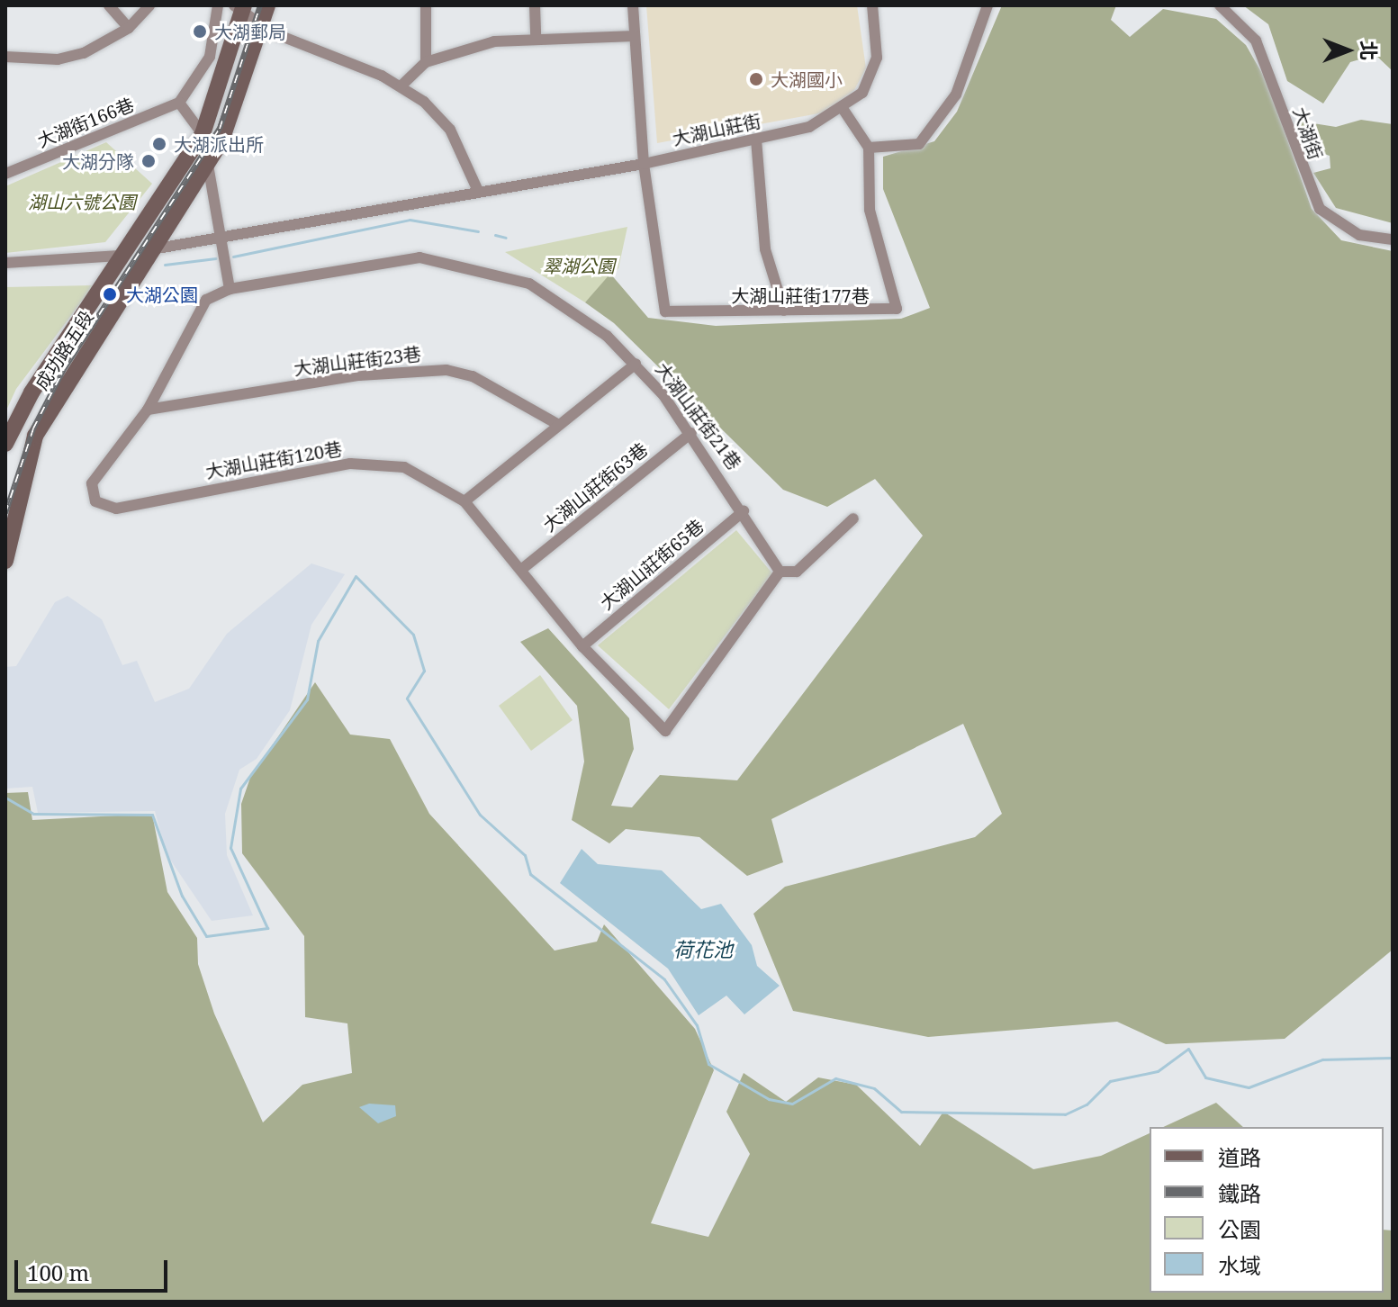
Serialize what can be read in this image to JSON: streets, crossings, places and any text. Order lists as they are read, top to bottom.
{
  "streets": {
    "main road": ["成功路五段"],
    "street": [
      "大湖街166巷",
      "大湖山莊街",
      "大湖街",
      "大湖山莊街177巷",
      "大湖山莊街23巷",
      "大湖山莊街21巷",
      "大湖山莊街120巷",
      "大湖山莊街63巷",
      "大湖山莊街65巷"
    ]
  },
  "crossings": [
    ["大湖山莊街", "大湖山莊街177巷"],
    ["大湖山莊街", "成功路五段"],
    ["大湖山莊街23巷", "大湖山莊街120巷"],
    ["大湖山莊街21巷", "大湖山莊街120巷"],
    ["大湖山莊街21巷", "大湖山莊街63巷"],
    ["大湖山莊街21巷", "大湖山莊街65巷"],
    ["大湖山莊街120巷", "大湖山莊街63巷"],
    ["大湖山莊街120巷", "大湖山莊街65巷"]
  ],
  "water": ["荷花池"],
  "parks": ["湖山六號公園", "翠湖公園"],
  "places": [
    "大湖郵局",
    "大湖國小",
    "大湖派出所",
    "大湖分隊",
    "大湖公園"
  ],
  "legend": [
    "道路",
    "鐵路",
    "公園",
    "水域"
  ],
  "scale_bar": "100 m",
  "north": "right"
}
